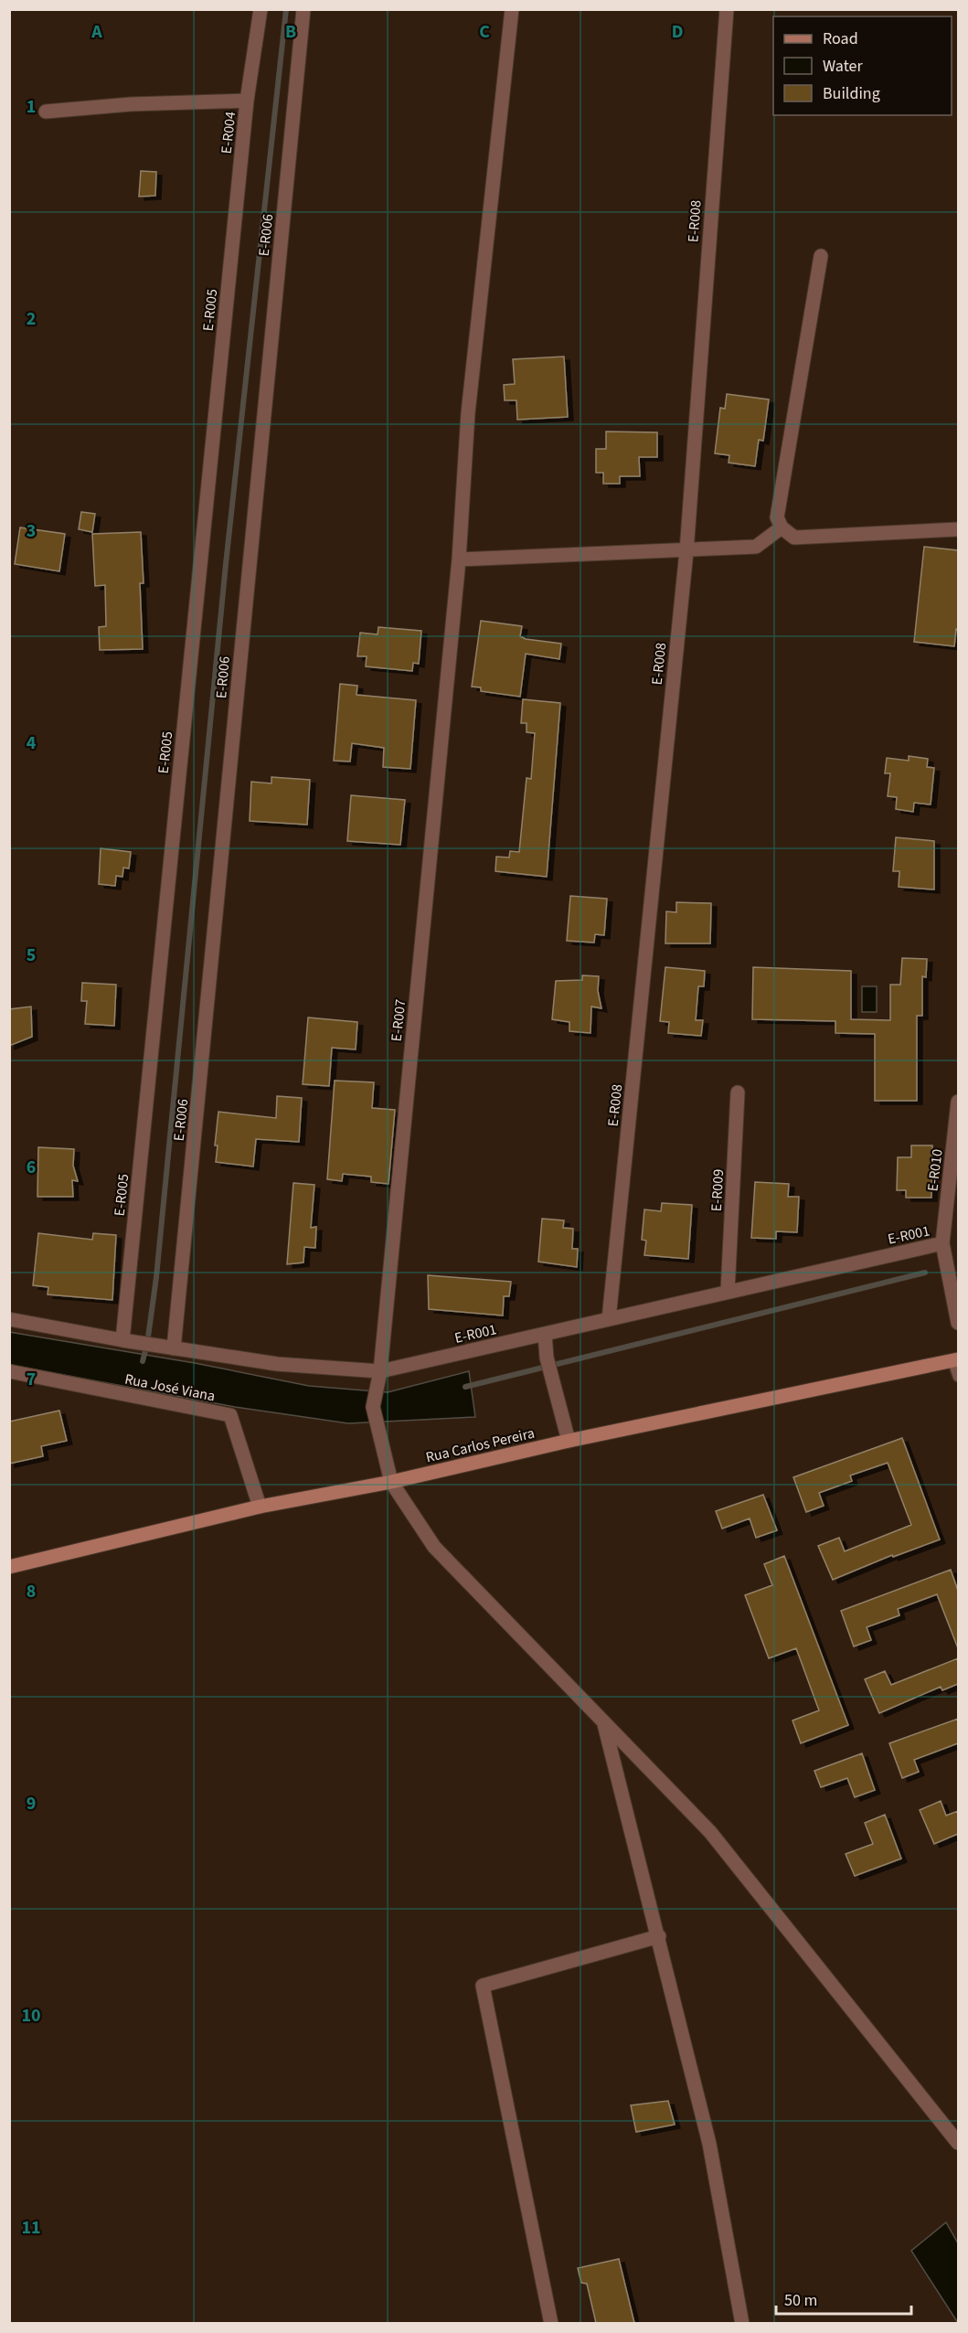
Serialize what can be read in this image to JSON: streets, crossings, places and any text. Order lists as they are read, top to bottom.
{
  "streets": {
    "street": [
      "E-R004",
      "E-R008",
      "E-R006",
      "E-R005",
      "E-R007",
      "E-R010",
      "E-R009",
      "E-R001",
      "Rua José Viana",
      "Rua Carlos Pereira"
    ]
  },
  "crossings": [
    ["E-R004", "E-R005"],
    ["E-R008", "E-R001"],
    ["E-R006", "E-R001"],
    ["E-R005", "E-R001"],
    ["E-R007", "E-R001"],
    ["E-R007", "Rua Carlos Pereira"],
    ["E-R010", "E-R001"],
    ["E-R009", "E-R001"],
    ["Rua José Viana", "Rua Carlos Pereira"]
  ],
  "legend": ["Road", "Water", "Building"],
  "scale_bar": "50 m",
  "grid": {
    "columns": [
      "A",
      "B",
      "C",
      "D"
    ],
    "rows": [
      "1",
      "2",
      "3",
      "4",
      "5",
      "6",
      "7",
      "8",
      "9",
      "10",
      "11"
    ]
  }
}
